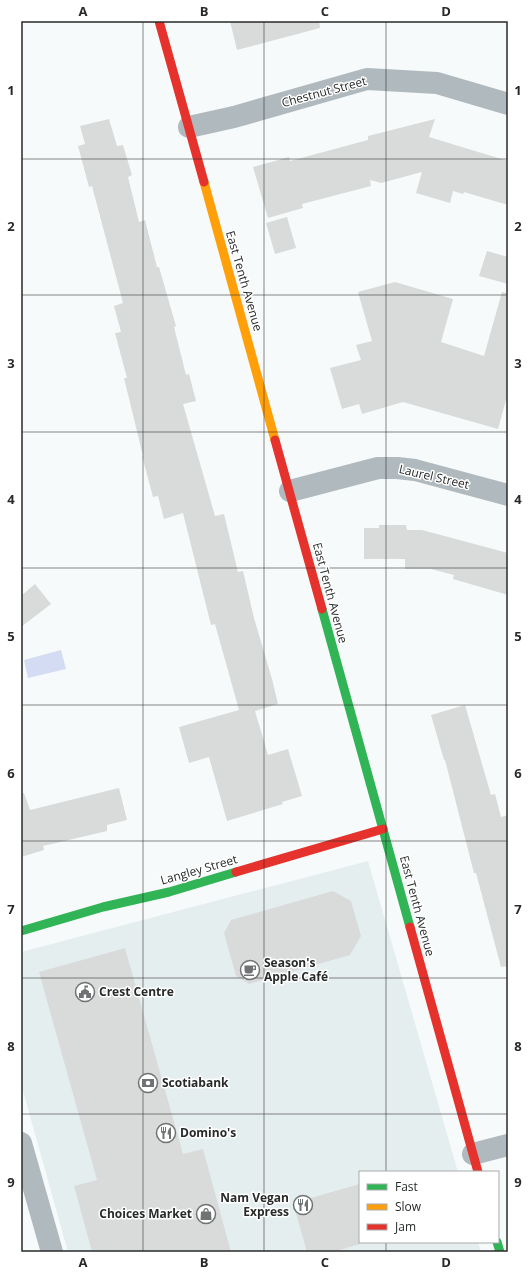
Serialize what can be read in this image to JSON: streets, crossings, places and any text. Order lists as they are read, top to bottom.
{
  "streets": {
    "main road": ["East Tenth Avenue", "Langley Street"],
    "street": ["Chestnut Street", "Laurel Street"]
  },
  "crossings": [
    ["Chestnut Street", "East Tenth Avenue"],
    ["East Tenth Avenue", "Laurel Street"],
    ["East Tenth Avenue", "Langley Street"]
  ],
  "places": {
    "cafe": ["Season's Apple Café"],
    "public building": ["Crest Centre"],
    "bank": ["Scotiabank"],
    "restaurant": ["Domino's", "Nam Vegan Express"],
    "shop": ["Choices Market"]
  },
  "legend": ["Fast", "Slow", "Jam"],
  "grid": {
    "columns": [
      "A",
      "B",
      "C",
      "D"
    ],
    "rows": [
      "1",
      "2",
      "3",
      "4",
      "5",
      "6",
      "7",
      "8",
      "9"
    ]
  }
}
